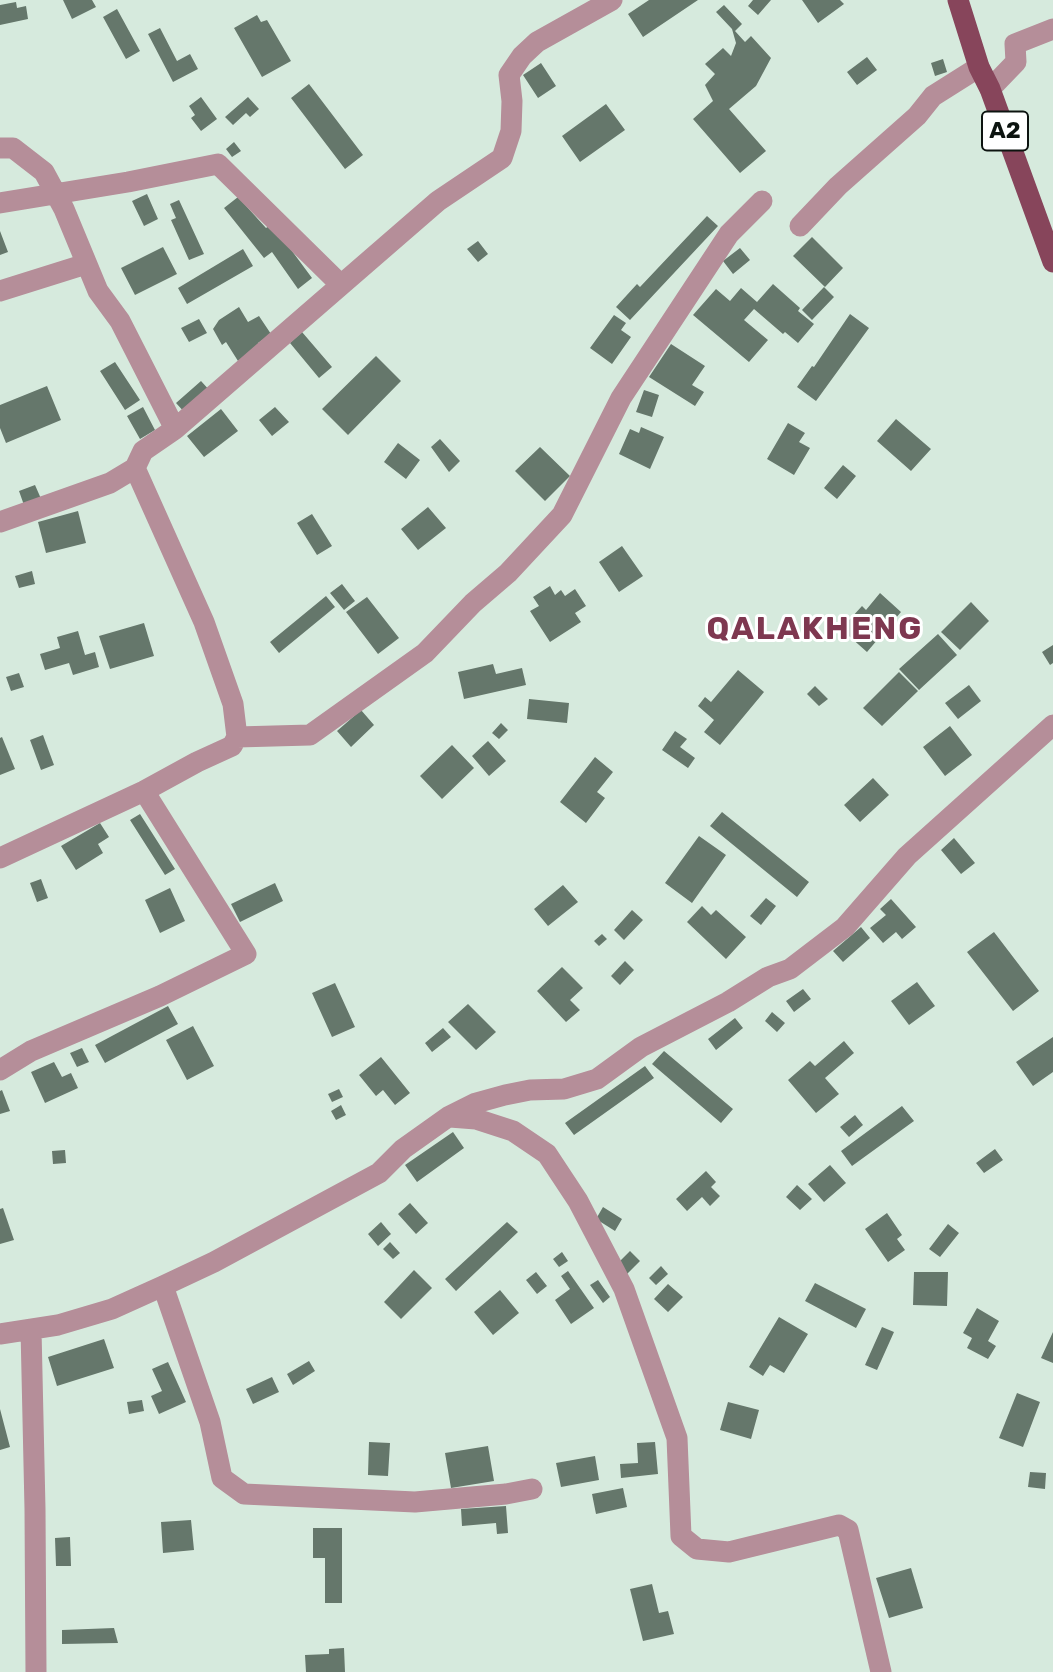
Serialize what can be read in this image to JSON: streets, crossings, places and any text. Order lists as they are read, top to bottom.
{
  "streets": {
    "main road": ["A2"]
  },
  "districts": ["QALAKHENG"]
}
